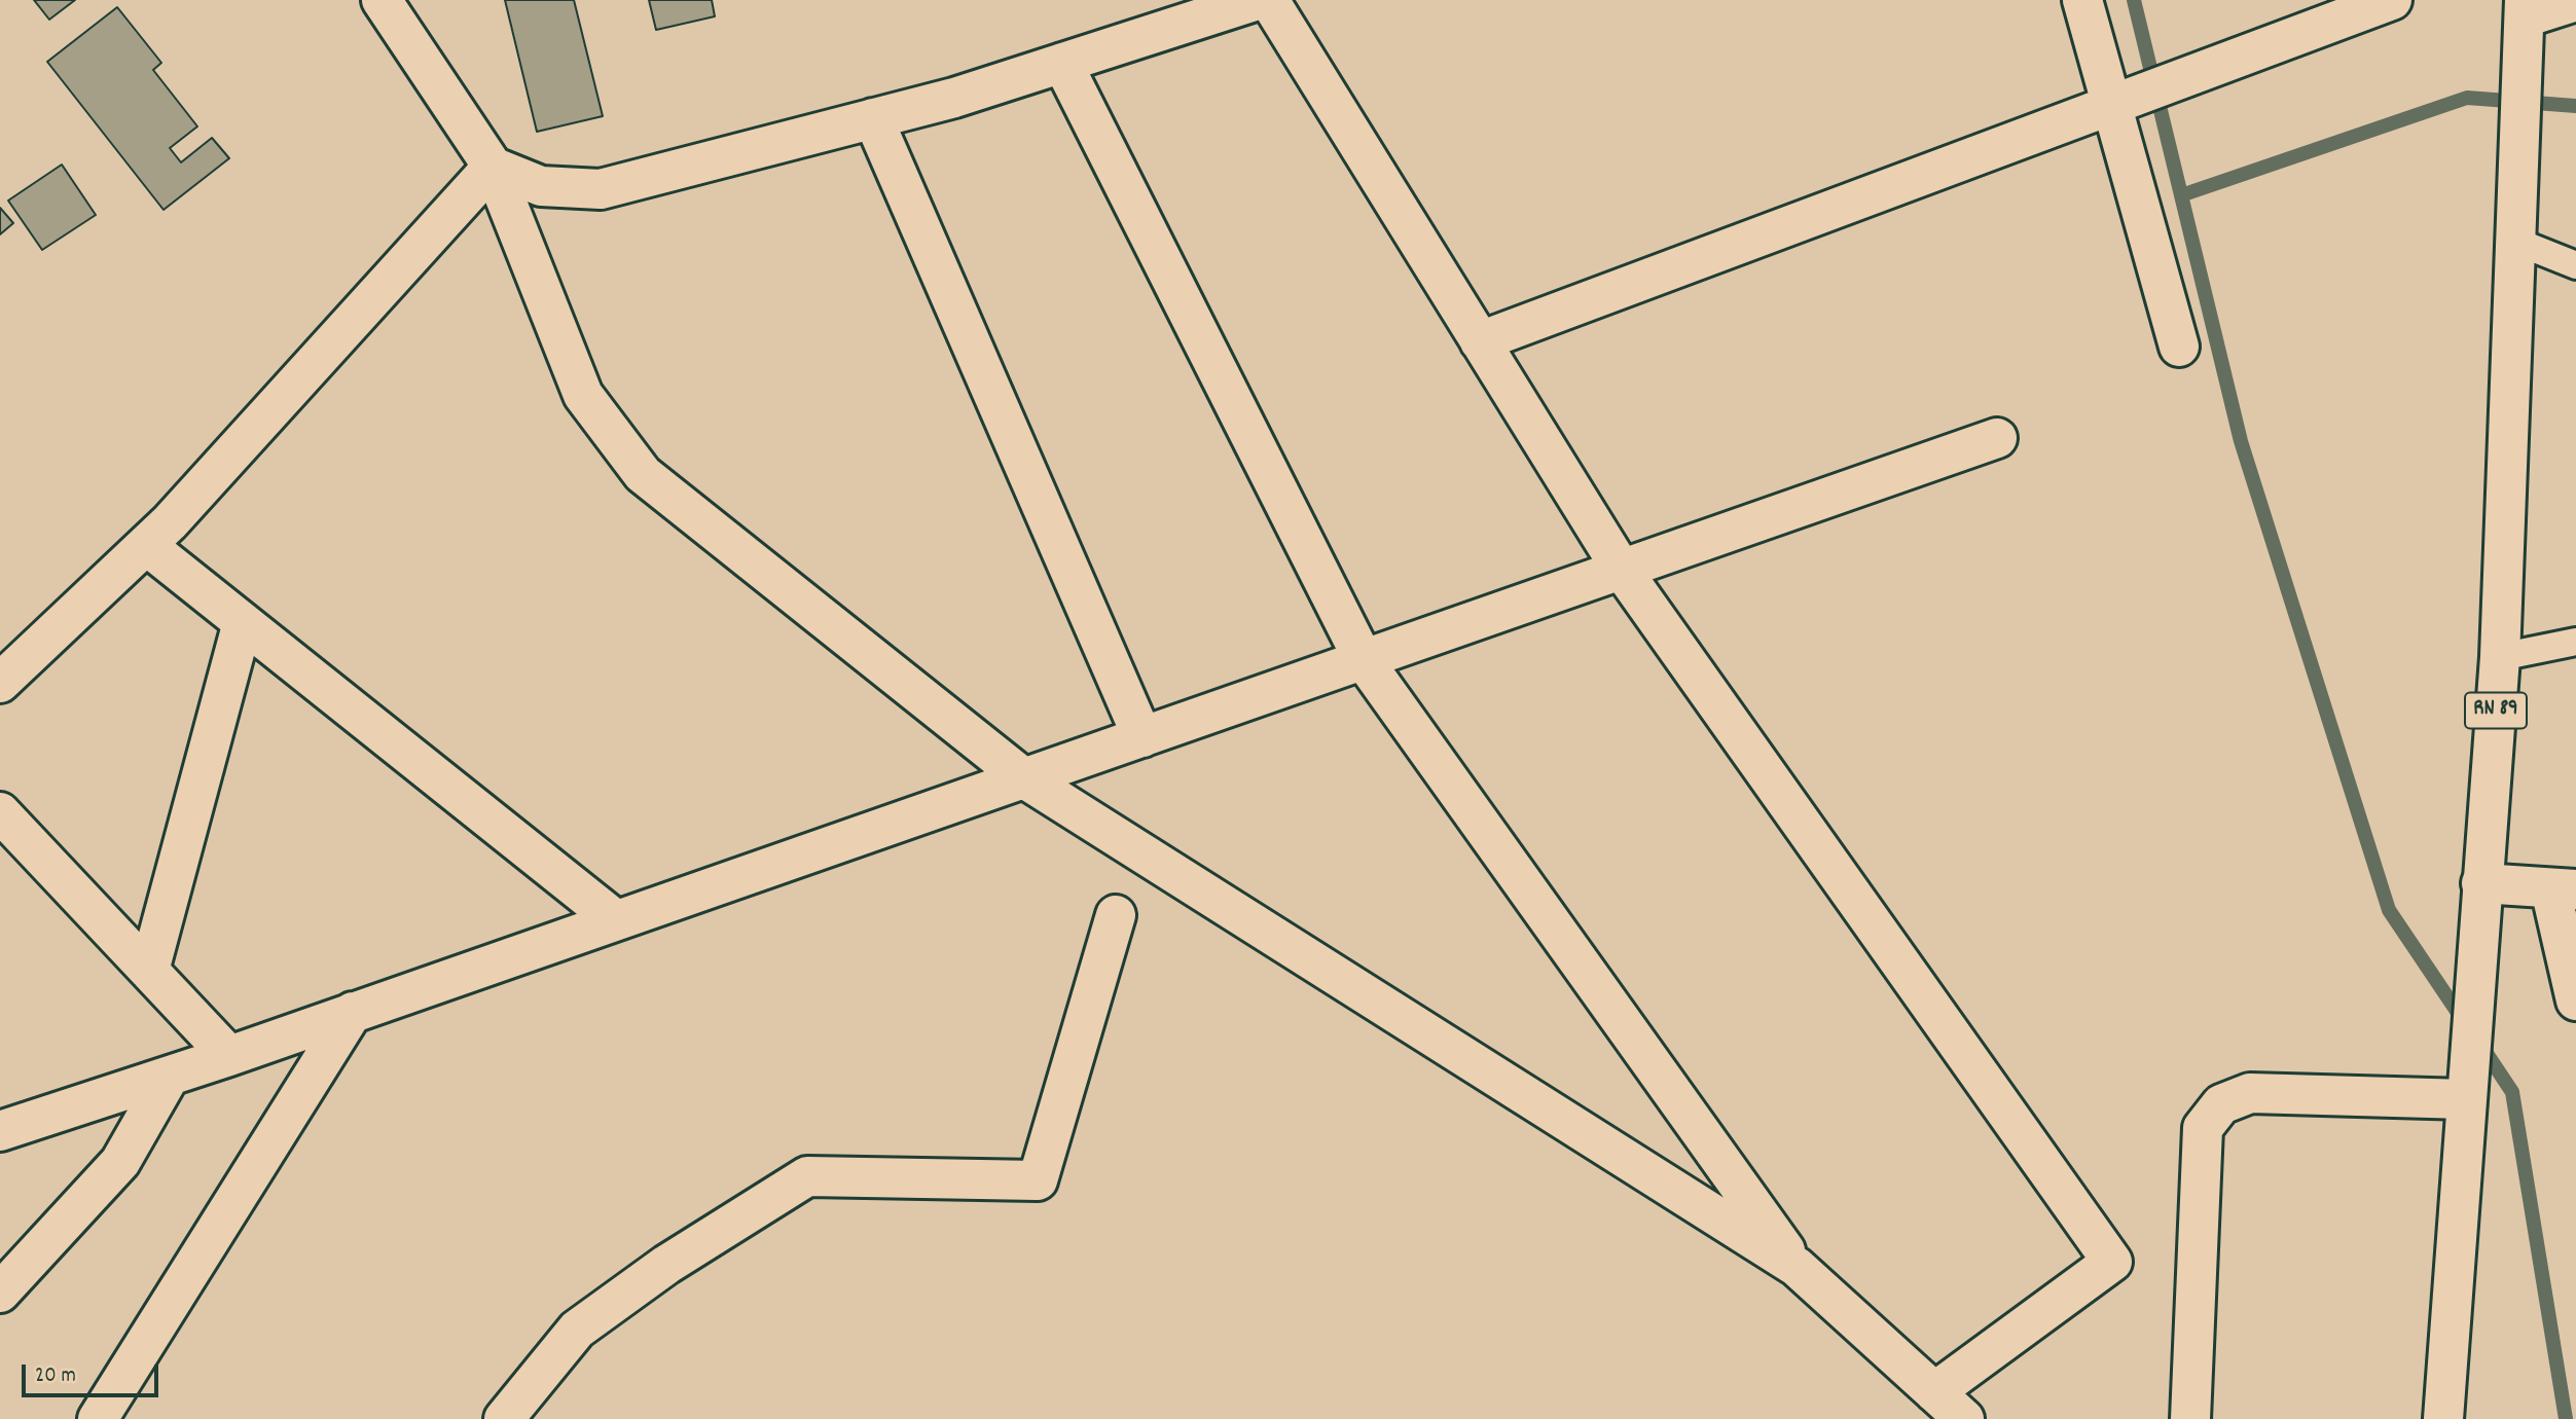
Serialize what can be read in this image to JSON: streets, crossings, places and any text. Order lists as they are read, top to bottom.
{
  "streets": {
    "street": ["RN 89"]
  },
  "scale_bar": "20 m"
}
